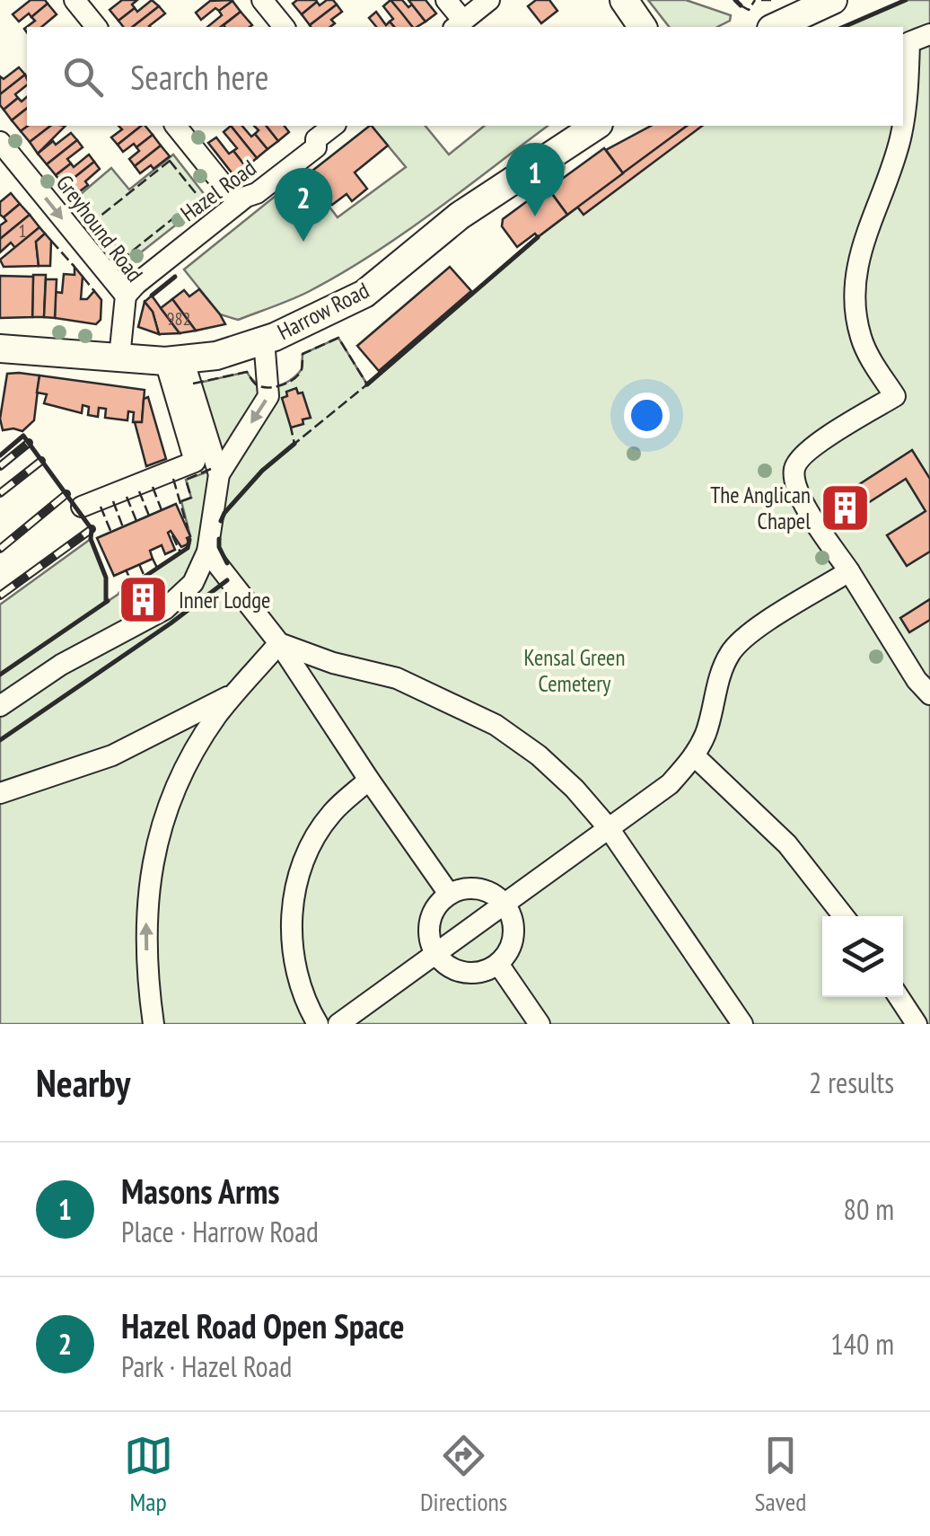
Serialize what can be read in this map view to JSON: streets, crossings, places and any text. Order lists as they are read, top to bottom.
{
  "streets": {
    "main road": ["Harrow Road"],
    "street": ["Hazel Road", "Greyhound Road"]
  },
  "crossings": [
    ["Hazel Road", "Greyhound Road"],
    ["Greyhound Road", "Harrow Road"]
  ],
  "parks": ["Kensal Green Cemetery"],
  "places": {
    "building": ["The Anglican Chapel", "Inner Lodge"]
  },
  "house_numbers": ["1", "982"],
  "page": {
    "search": "Search here",
    "pins": ["1", "2"],
    "heading": ["Nearby", "2 results"],
    "list": [
      {
        "mark": "1",
        "name": "Masons Arms",
        "note": "Place · Harrow Road",
        "value": "80 m"
      },
      {
        "mark": "2",
        "name": "Hazel Road Open Space",
        "note": "Park · Hazel Road",
        "value": "140 m"
      }
    ],
    "nav": ["Map", "Directions", "Saved"]
  }
}
